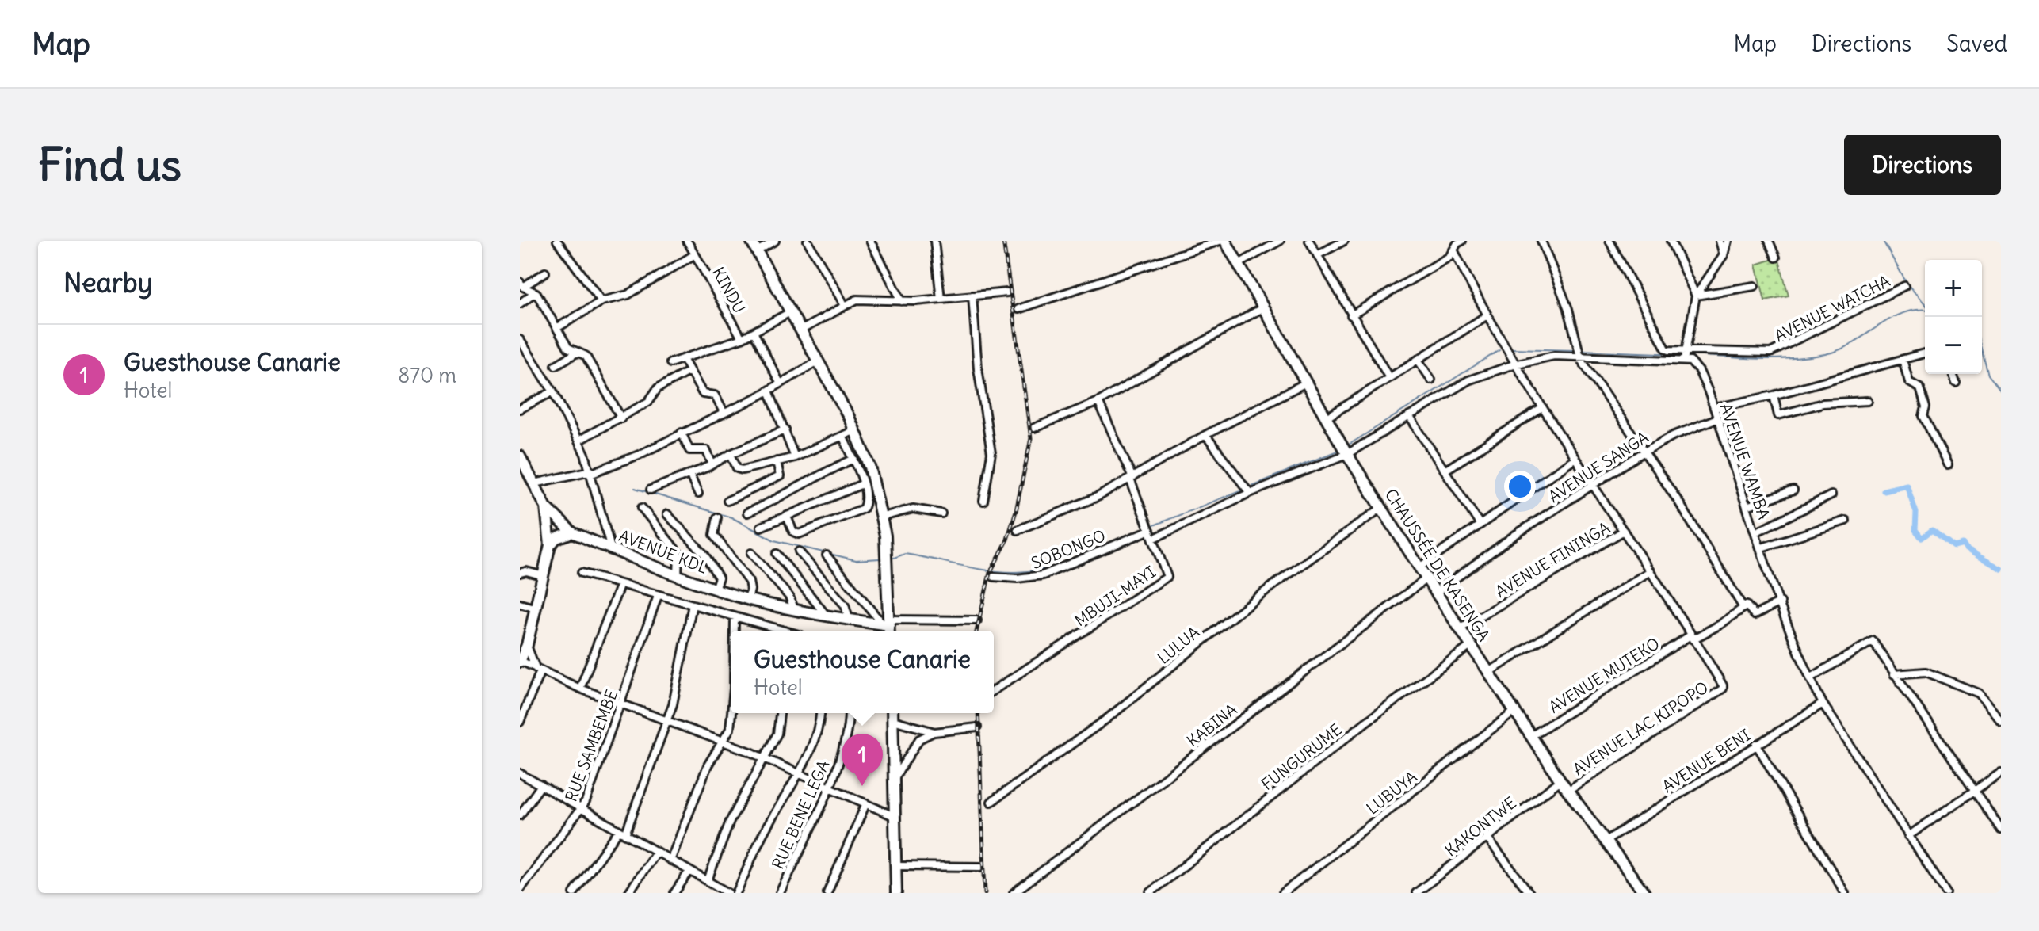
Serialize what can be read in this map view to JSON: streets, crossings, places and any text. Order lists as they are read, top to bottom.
{
  "streets": {
    "street": [
      "KINDU",
      "AVENUE WATCHA",
      "AVENUE WAMBA",
      "AVENUE SANGA",
      "SOBONGO",
      "AVENUE KDL",
      "AVENUE FININGA",
      "CHAUSSÉE DE KASENGA",
      "MBUJI-MAYI",
      "LULUA",
      "AVENUE MUTEKO",
      "KABINA",
      "AVENUE LAC KIPOPO",
      "RUE SAMBEMBE",
      "FUNGURUME",
      "AVENUE BENI",
      "LUBUYA",
      "RUE BENE LEGA",
      "KAKONTWE"
    ]
  },
  "crossings": [
    ["AVENUE WAMBA", "AVENUE SANGA"],
    ["AVENUE WAMBA", "AVENUE BENI"],
    ["AVENUE SANGA", "CHAUSSÉE DE KASENGA"],
    ["SOBONGO", "MBUJI-MAYI"],
    ["AVENUE FININGA", "CHAUSSÉE DE KASENGA"],
    ["CHAUSSÉE DE KASENGA", "LULUA"],
    ["CHAUSSÉE DE KASENGA", "AVENUE MUTEKO"],
    ["CHAUSSÉE DE KASENGA", "KABINA"],
    ["CHAUSSÉE DE KASENGA", "AVENUE LAC KIPOPO"],
    ["CHAUSSÉE DE KASENGA", "FUNGURUME"],
    ["CHAUSSÉE DE KASENGA", "AVENUE BENI"],
    ["CHAUSSÉE DE KASENGA", "LUBUYA"],
    ["CHAUSSÉE DE KASENGA", "KAKONTWE"],
    ["AVENUE MUTEKO", "AVENUE LAC KIPOPO"]
  ],
  "page": {
    "header": "Map",
    "nav": ["Map", "Directions", "Saved"],
    "buttons": "Directions",
    "title": "Find us",
    "heading": "Nearby",
    "map_buttons": ["+", "−"],
    "list": [
      {
        "mark": "1",
        "name": "Guesthouse Canarie",
        "note": "Hotel",
        "value": "870 m"
      }
    ],
    "popup": ["Guesthouse Canarie", "Hotel"],
    "pins": "1"
  }
}
